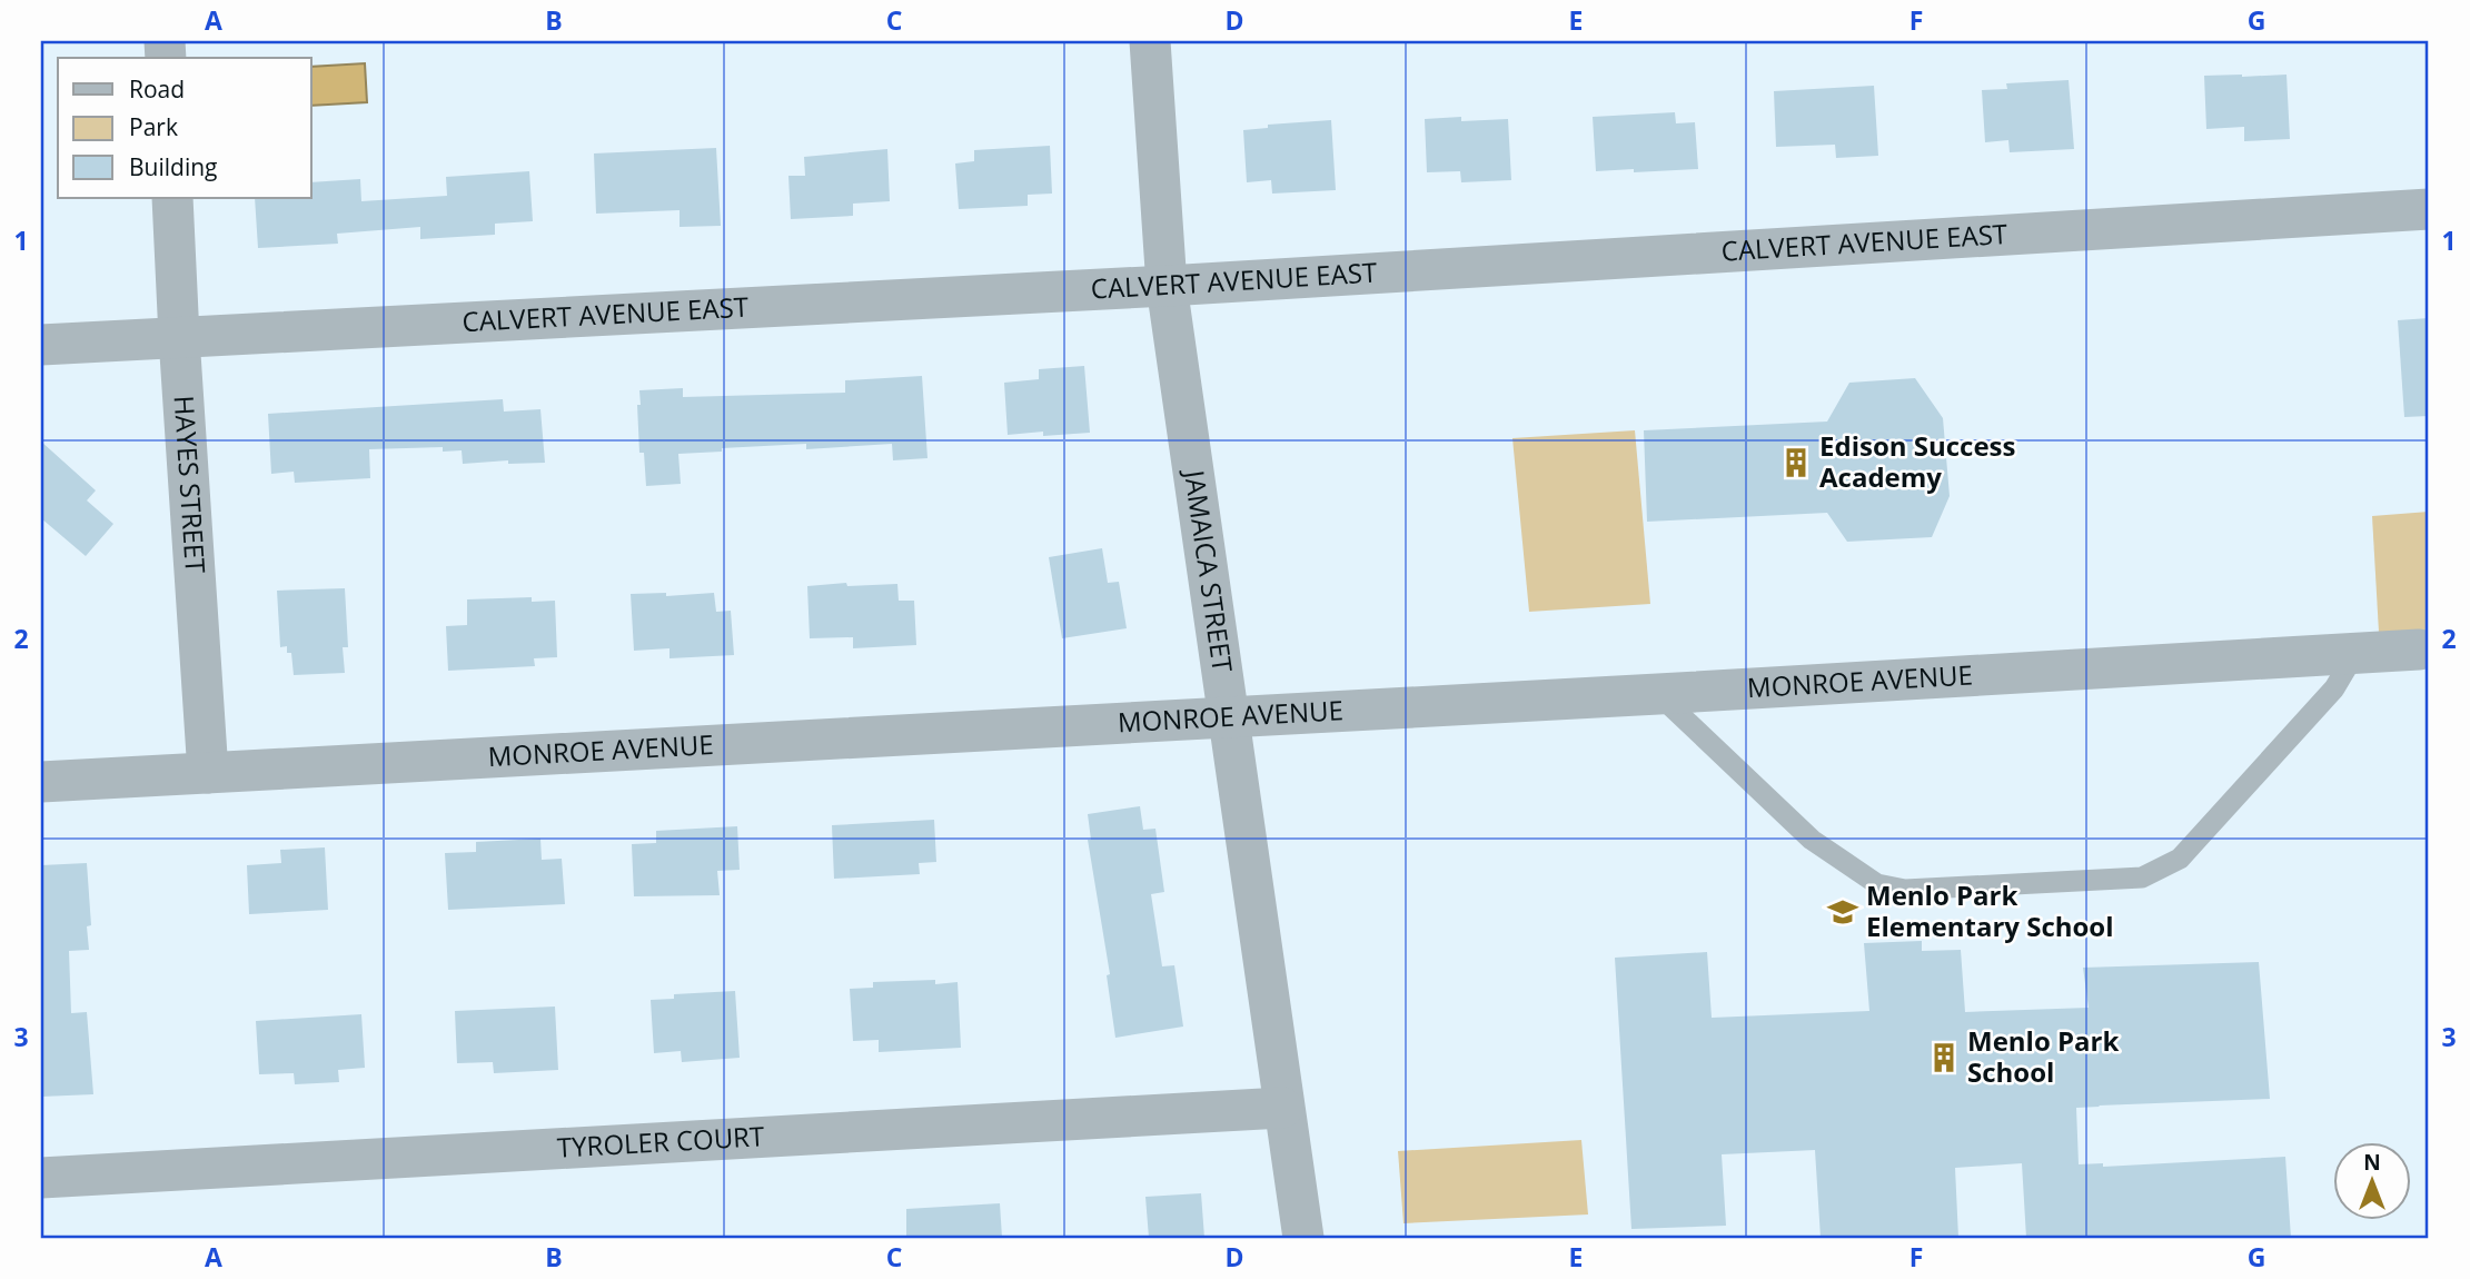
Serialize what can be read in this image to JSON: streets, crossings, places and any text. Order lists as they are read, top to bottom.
{
  "streets": {
    "street": [
      "CALVERT AVENUE EAST",
      "HAYES STREET",
      "JAMAICA STREET",
      "MONROE AVENUE",
      "TYROLER COURT"
    ]
  },
  "crossings": [
    ["CALVERT AVENUE EAST", "HAYES STREET"],
    ["CALVERT AVENUE EAST", "JAMAICA STREET"],
    ["HAYES STREET", "MONROE AVENUE"],
    ["JAMAICA STREET", "MONROE AVENUE"],
    ["JAMAICA STREET", "TYROLER COURT"]
  ],
  "places": {
    "building": ["Edison Success Academy", "Menlo Park School"],
    "school or university": ["Menlo Park Elementary School"]
  },
  "legend": ["Road", "Park", "Building"],
  "north": "top",
  "grid": {
    "columns": [
      "A",
      "B",
      "C",
      "D",
      "E",
      "F",
      "G"
    ],
    "rows": ["1", "2", "3"]
  }
}
